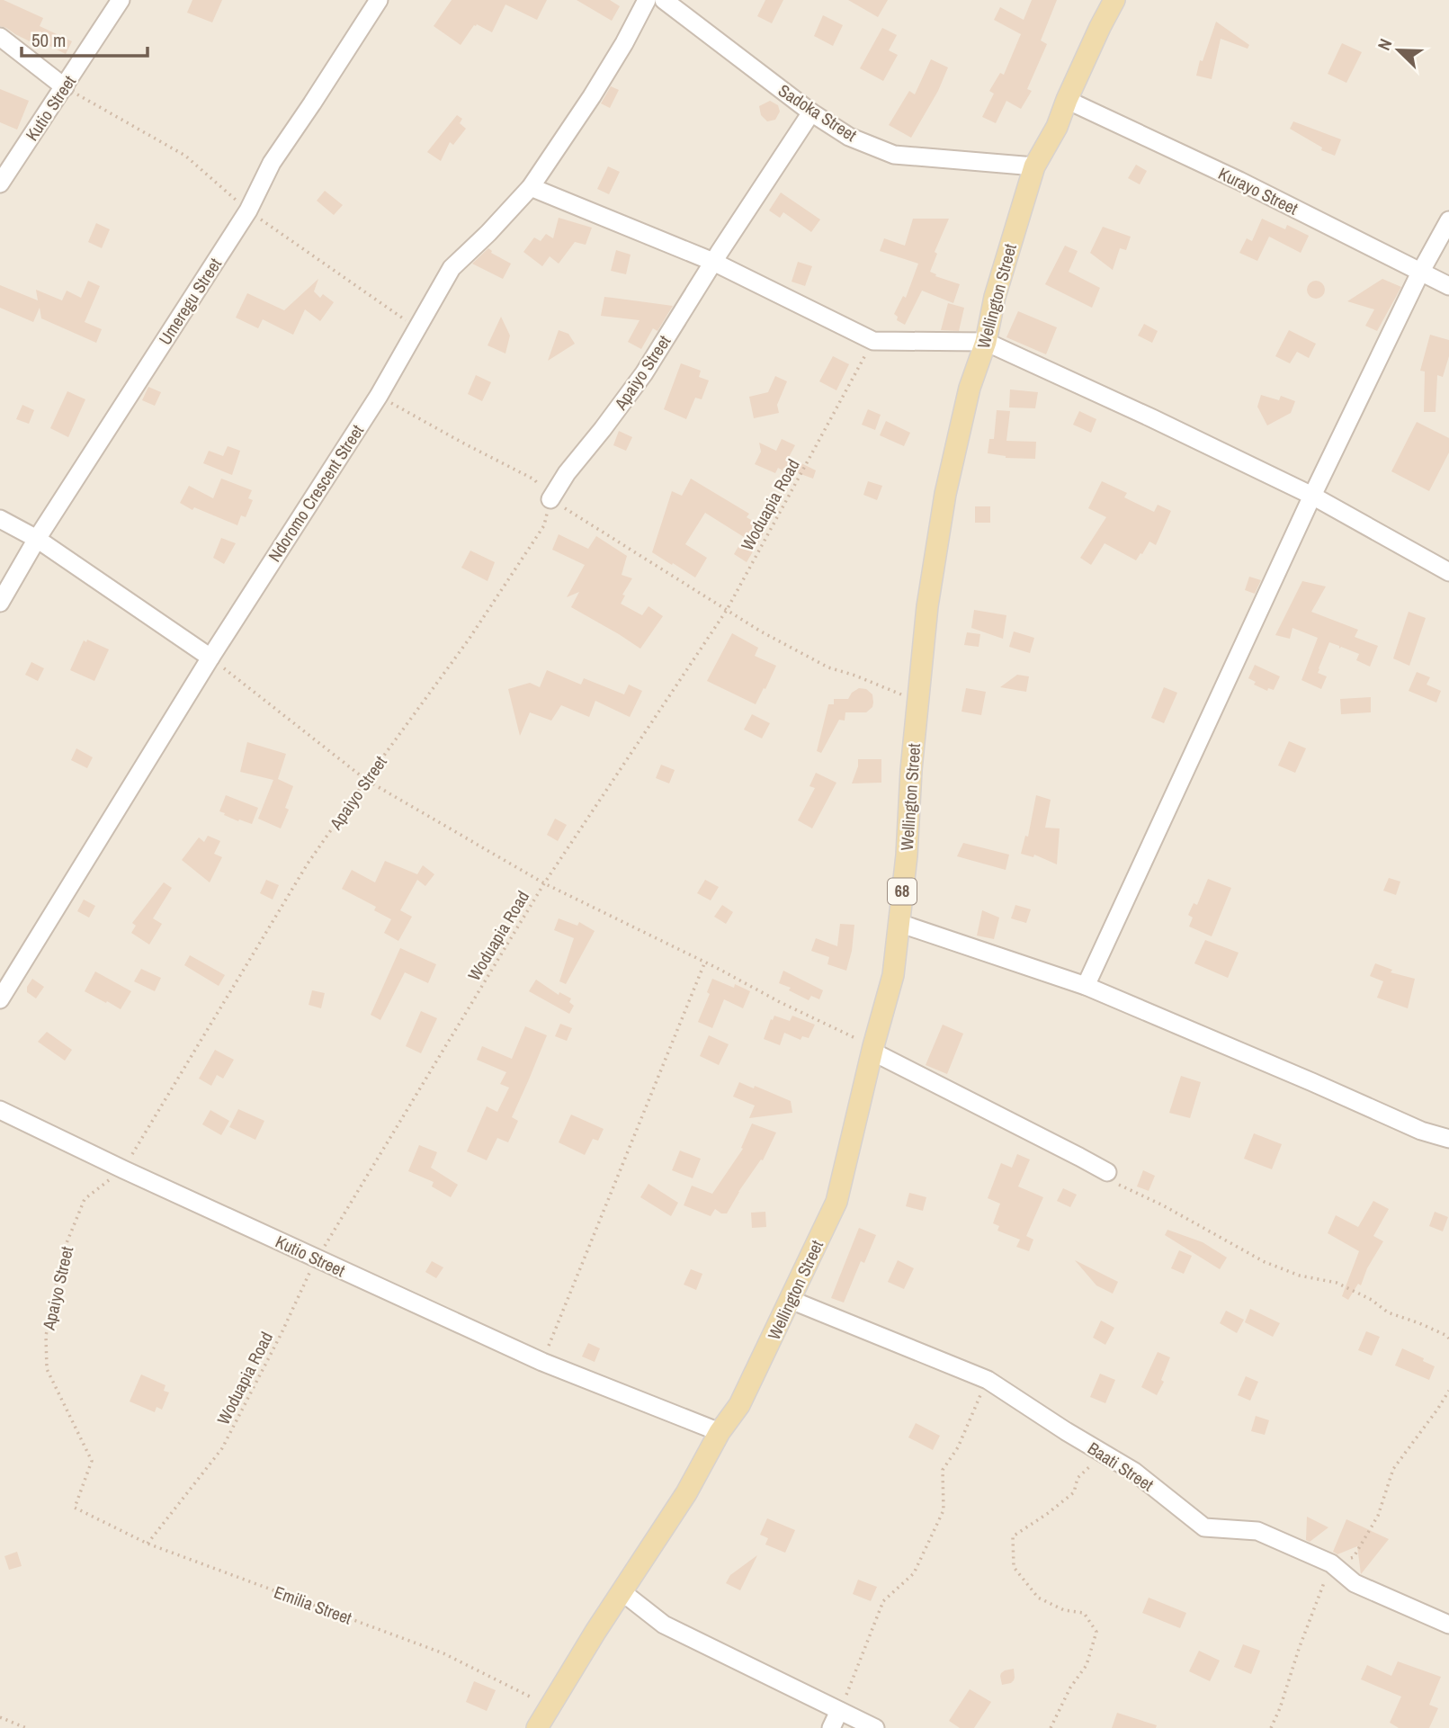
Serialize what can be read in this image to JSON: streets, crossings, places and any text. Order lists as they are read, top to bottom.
{
  "streets": {
    "main road": ["Wellington Street", "68"],
    "street": [
      "Kutio Street",
      "Sadoka Street",
      "Kurayo Street",
      "Umeregu Street",
      "Apaiyo Street",
      "Ndoromo Crescent Street",
      "Baati Street"
    ],
    "path": ["Woduapia Road", "Emilia Street"]
  },
  "crossings": [
    ["Kutio Street", "Wellington Street"],
    ["Kutio Street", "Apaiyo Street"],
    ["Kutio Street", "Woduapia Road"],
    ["Sadoka Street", "Wellington Street"],
    ["Sadoka Street", "Apaiyo Street"],
    ["Kurayo Street", "Wellington Street"],
    ["Wellington Street", "Baati Street"],
    ["Wellington Street", "Emilia Street"],
    ["Apaiyo Street", "Emilia Street"],
    ["Woduapia Road", "Emilia Street"]
  ],
  "scale_bar": "50 m",
  "north": "top left"
}
